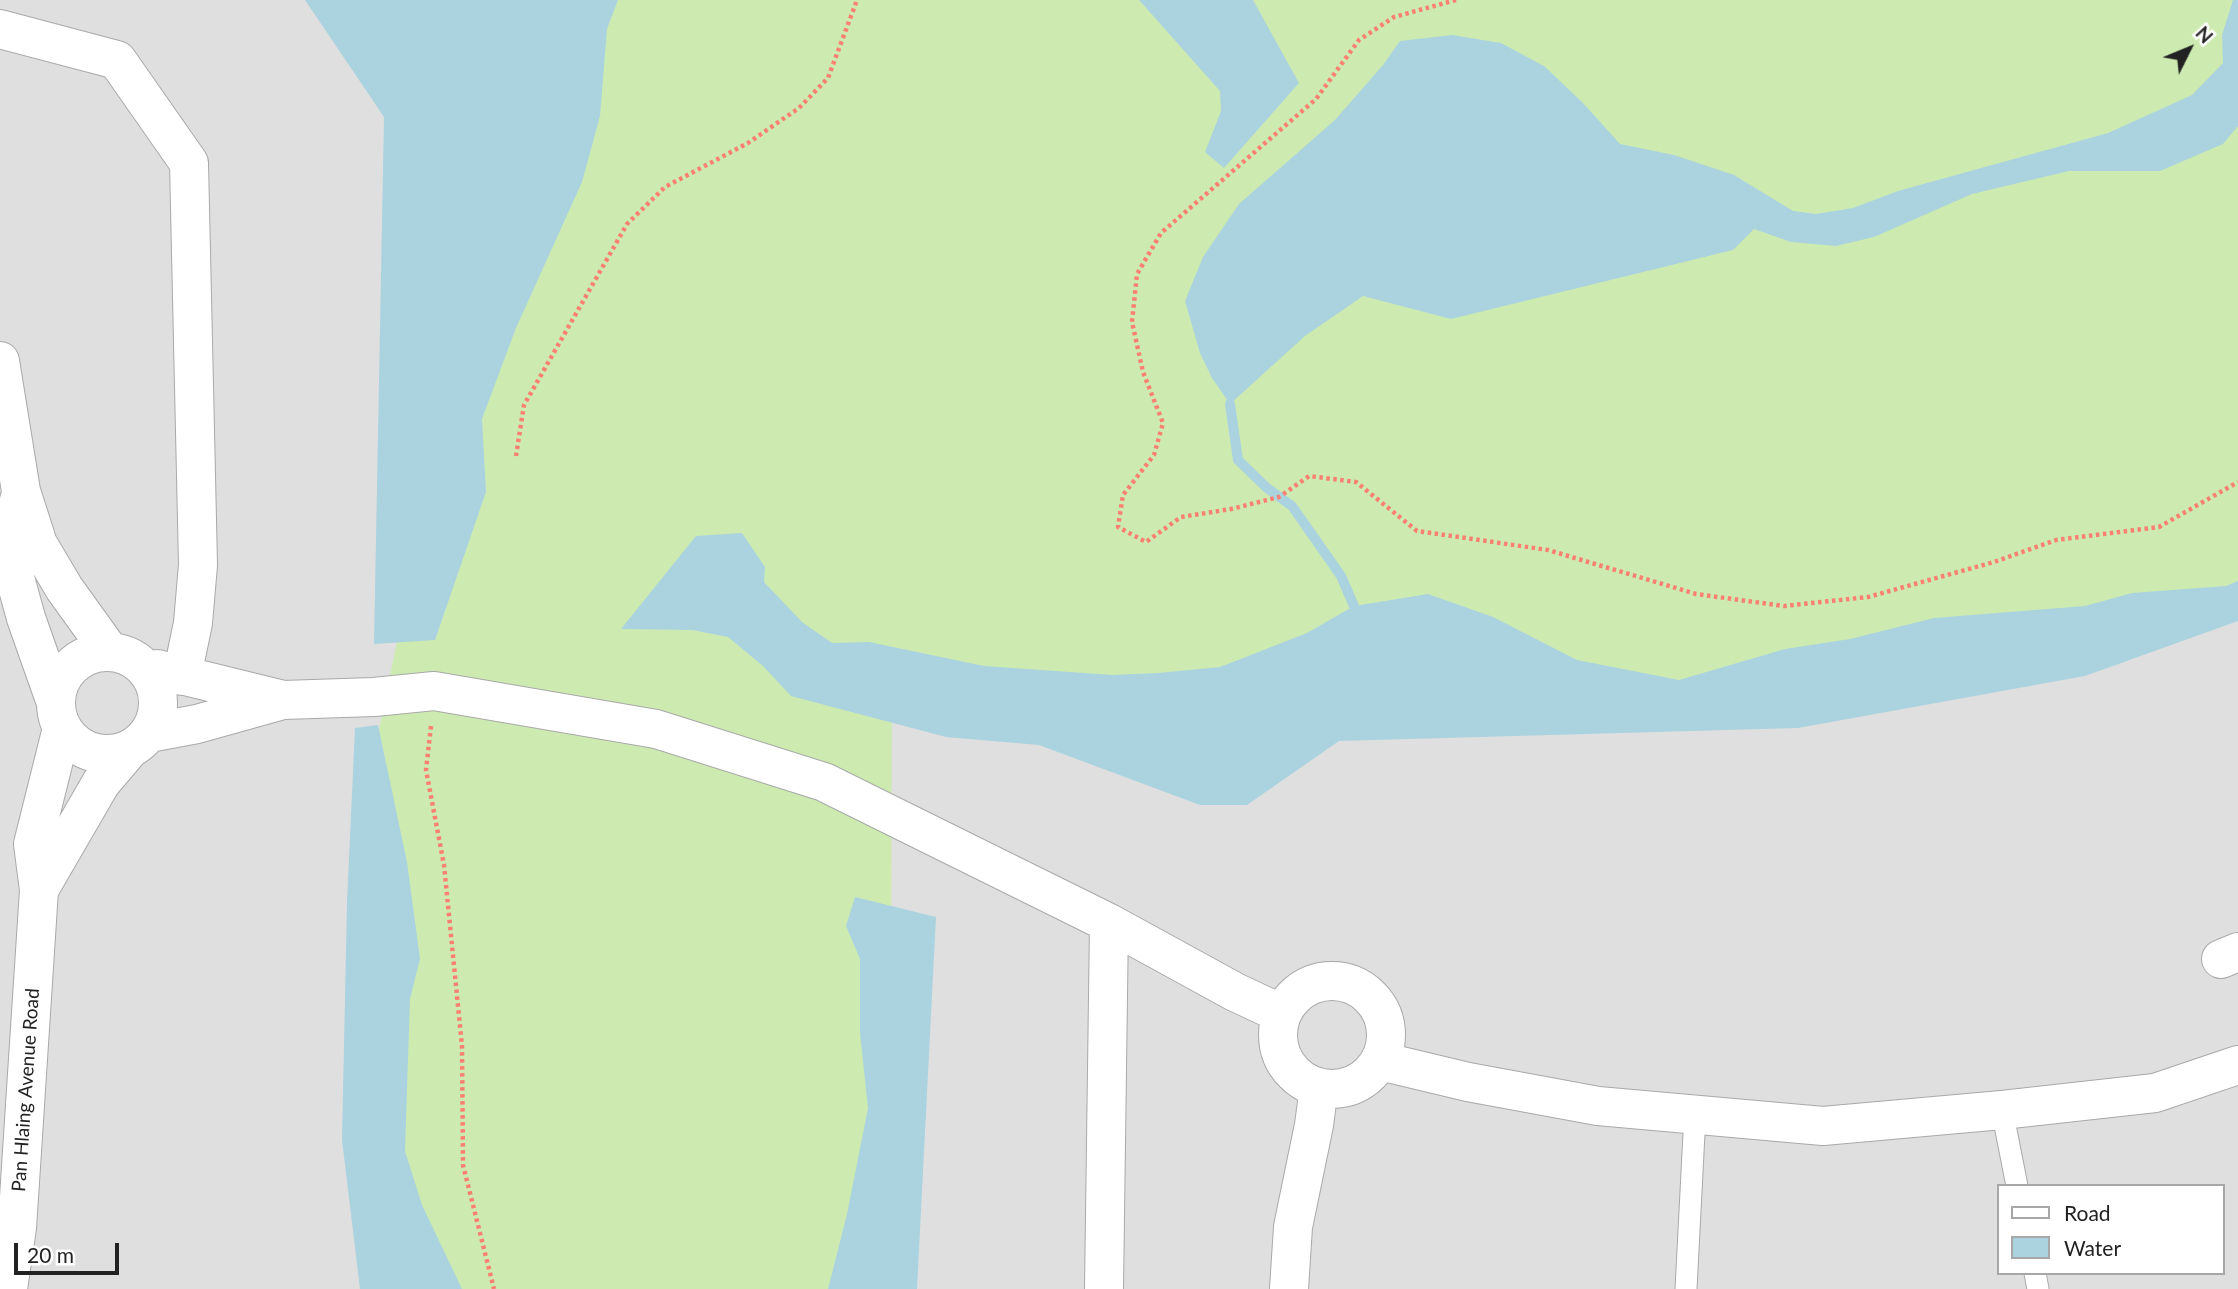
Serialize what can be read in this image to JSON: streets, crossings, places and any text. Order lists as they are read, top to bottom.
{
  "streets": {
    "street": ["Pan Hlaing Avenue Road"]
  },
  "legend": ["Road", "Water"],
  "scale_bar": "20 m",
  "north": "top right"
}
